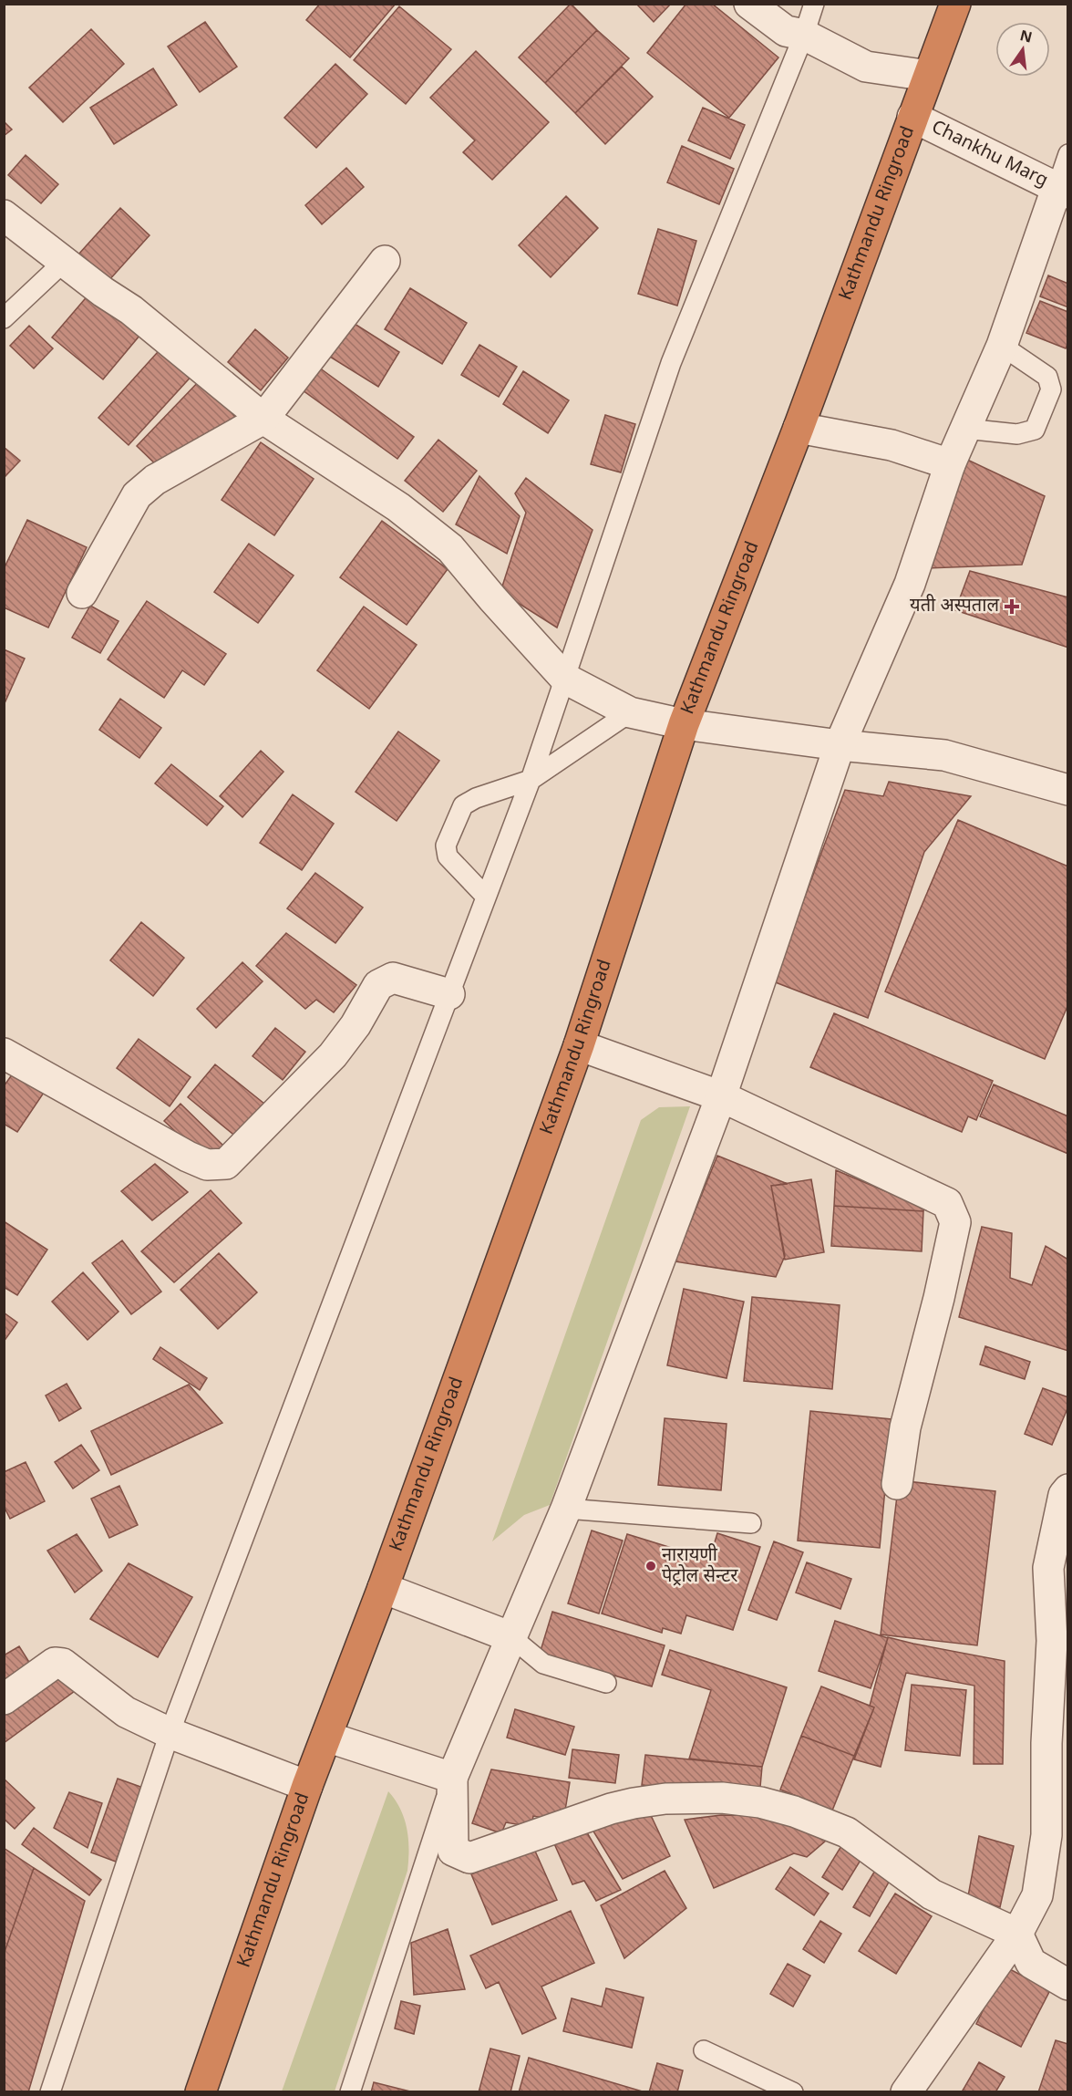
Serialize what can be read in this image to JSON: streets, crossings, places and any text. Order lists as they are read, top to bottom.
{
  "streets": {
    "highway": ["Kathmandu Ringroad"],
    "street": ["Chankhu Marg"]
  },
  "crossings": [
    ["Chankhu Marg", "Kathmandu Ringroad"]
  ],
  "places": {
    "health": ["यती अस्पताल"],
    "other": ["नारायणी पेट्रोल सेन्टर"]
  },
  "north": "top"
}
